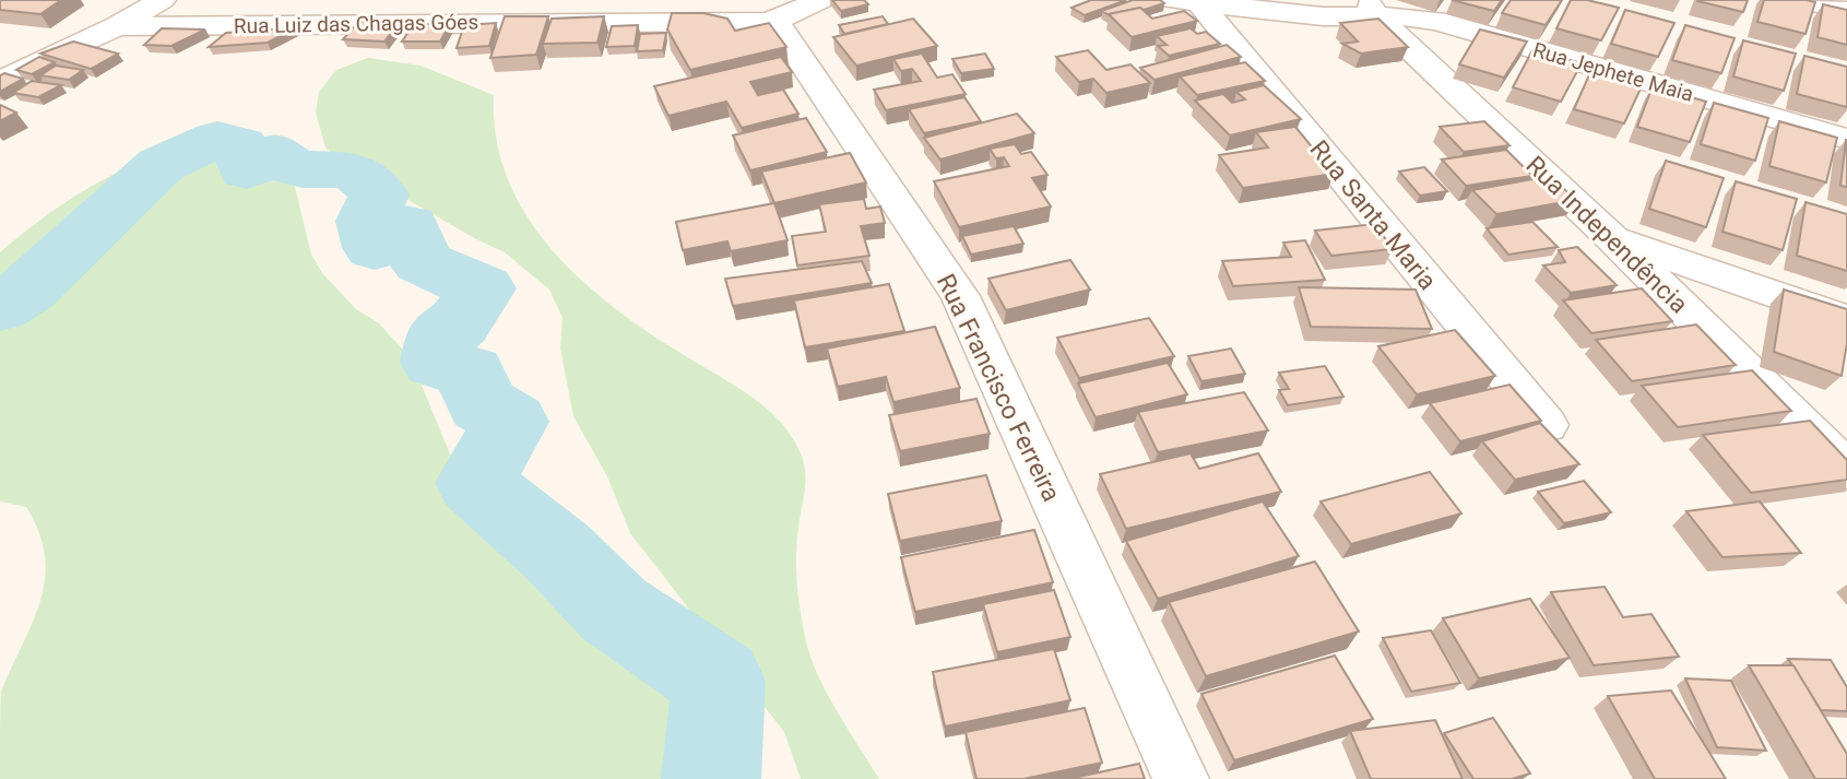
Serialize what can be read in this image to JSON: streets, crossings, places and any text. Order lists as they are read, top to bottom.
{
  "streets": {
    "street": [
      "Rua Luiz das Chagas Góes",
      "Rua Jephete Maia",
      "Rua Santa Maria",
      "Rua Independência",
      "Rua Francisco Ferreira"
    ]
  },
  "crossings": [
    ["Rua Luiz das Chagas Góes", "Rua Francisco Ferreira"],
    ["Rua Jephete Maia", "Rua Independência"]
  ]
}
